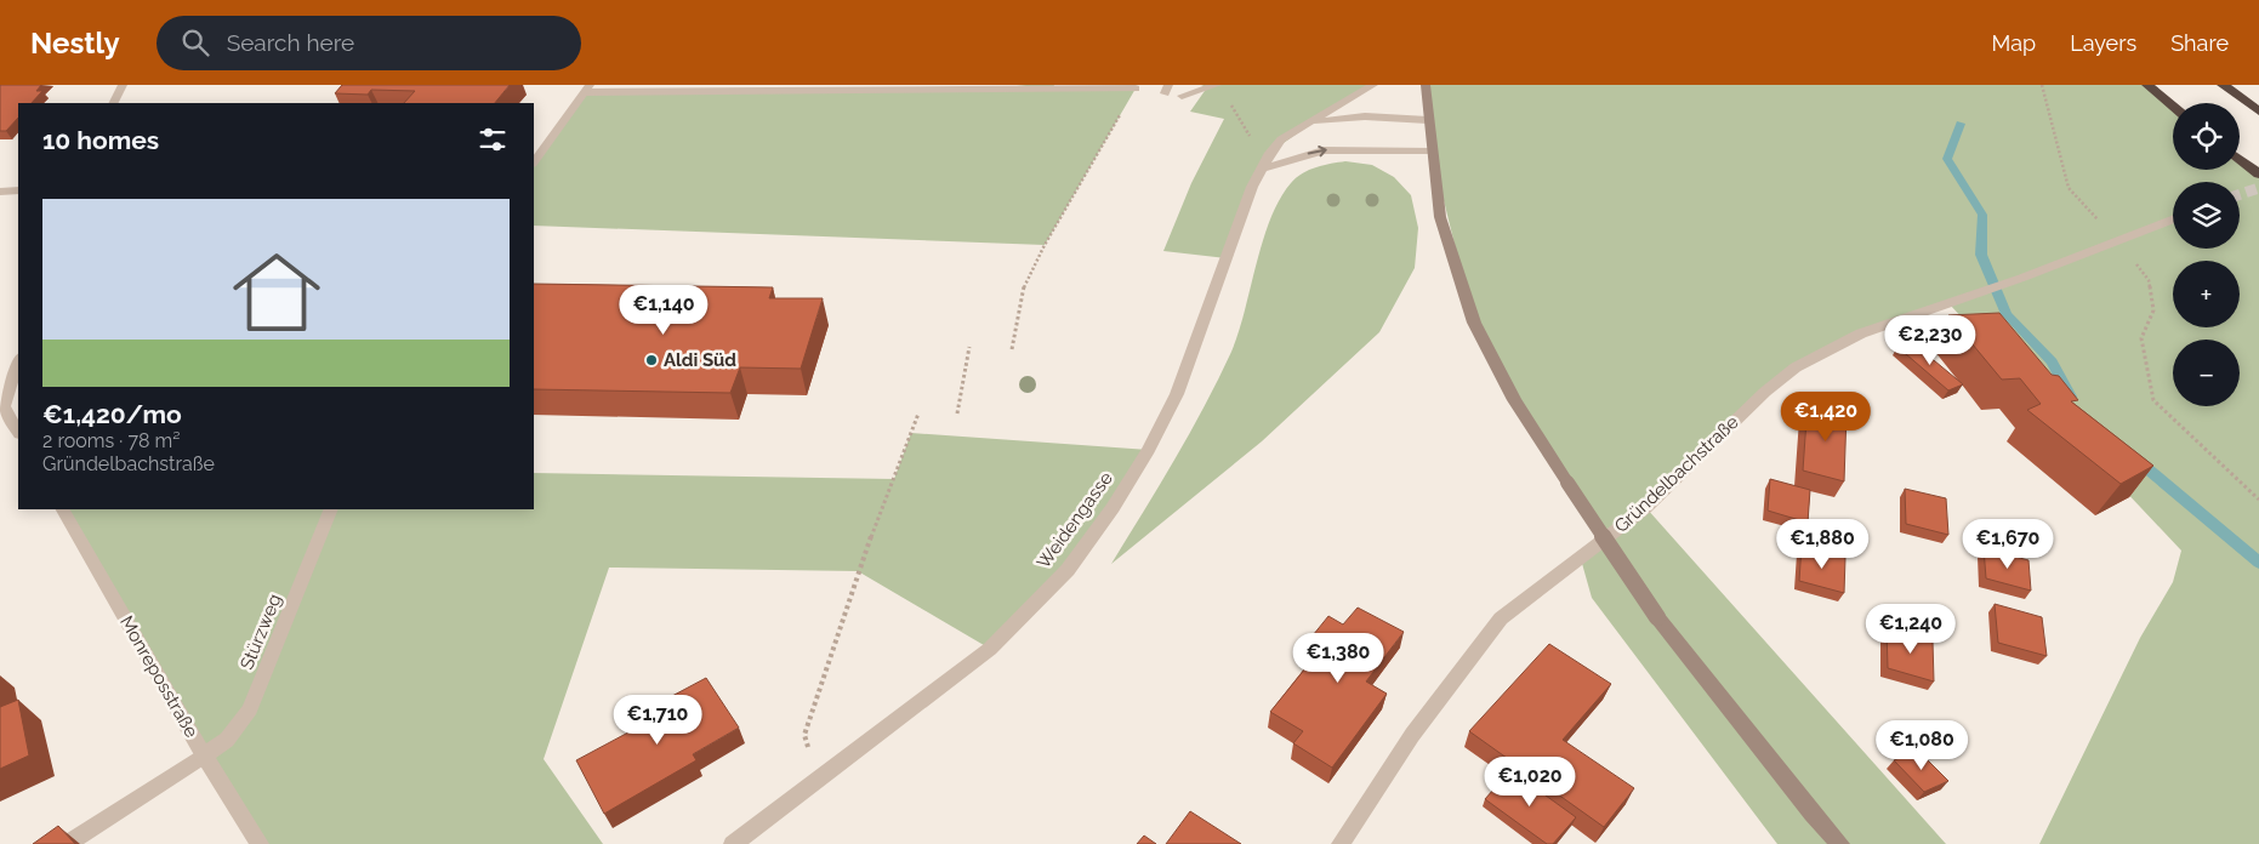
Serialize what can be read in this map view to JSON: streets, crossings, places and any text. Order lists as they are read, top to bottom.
{
  "streets": {
    "street": [
      "Gründelbachstraße",
      "Weidengasse",
      "Stürzweg",
      "Monreposstraße"
    ]
  },
  "crossings": [
    ["Stürzweg", "Monreposstraße"]
  ],
  "places": ["Aldi Süd"],
  "page": {
    "header": "Nestly",
    "search": "Search here",
    "nav": ["Map", "Layers", "Share"],
    "map_buttons": ["+", "−"],
    "heading": "10 homes",
    "list": [
      {
        "name": "€1,420/mo",
        "note": "2 rooms · 78 m² · Gründelbachstraße"
      }
    ],
    "price": [
      "€1,140",
      "€2,230",
      "€1,420",
      "€1,880",
      "€1,670",
      "€1,240",
      "€1,380",
      "€1,710",
      "€1,080",
      "€1,020"
    ]
  }
}
